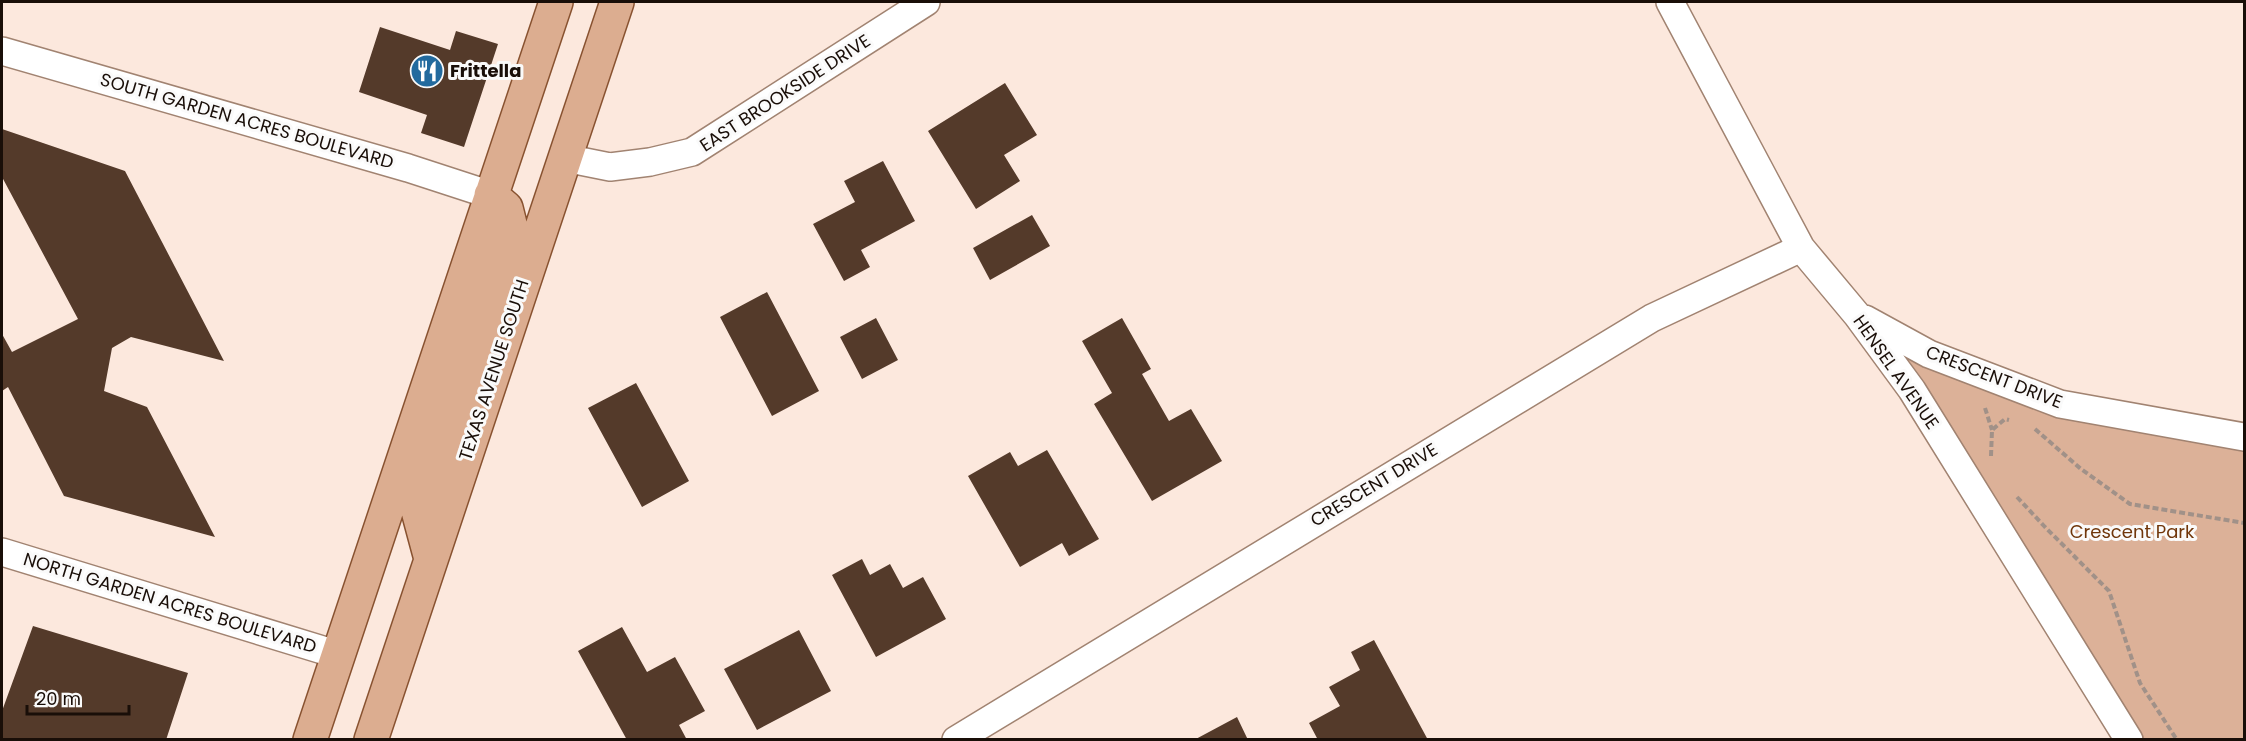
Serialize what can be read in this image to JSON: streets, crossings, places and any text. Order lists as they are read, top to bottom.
{
  "streets": {
    "main road": ["TEXAS AVENUE SOUTH"],
    "street": [
      "EAST BROOKSIDE DRIVE",
      "SOUTH GARDEN ACRES BOULEVARD",
      "HENSEL AVENUE",
      "CRESCENT DRIVE",
      "NORTH GARDEN ACRES BOULEVARD"
    ]
  },
  "crossings": [
    ["EAST BROOKSIDE DRIVE", "TEXAS AVENUE SOUTH"],
    ["HENSEL AVENUE", "CRESCENT DRIVE"]
  ],
  "parks": ["Crescent Park"],
  "places": {
    "restaurant": ["Frittella"]
  },
  "scale_bar": "20 m"
}
